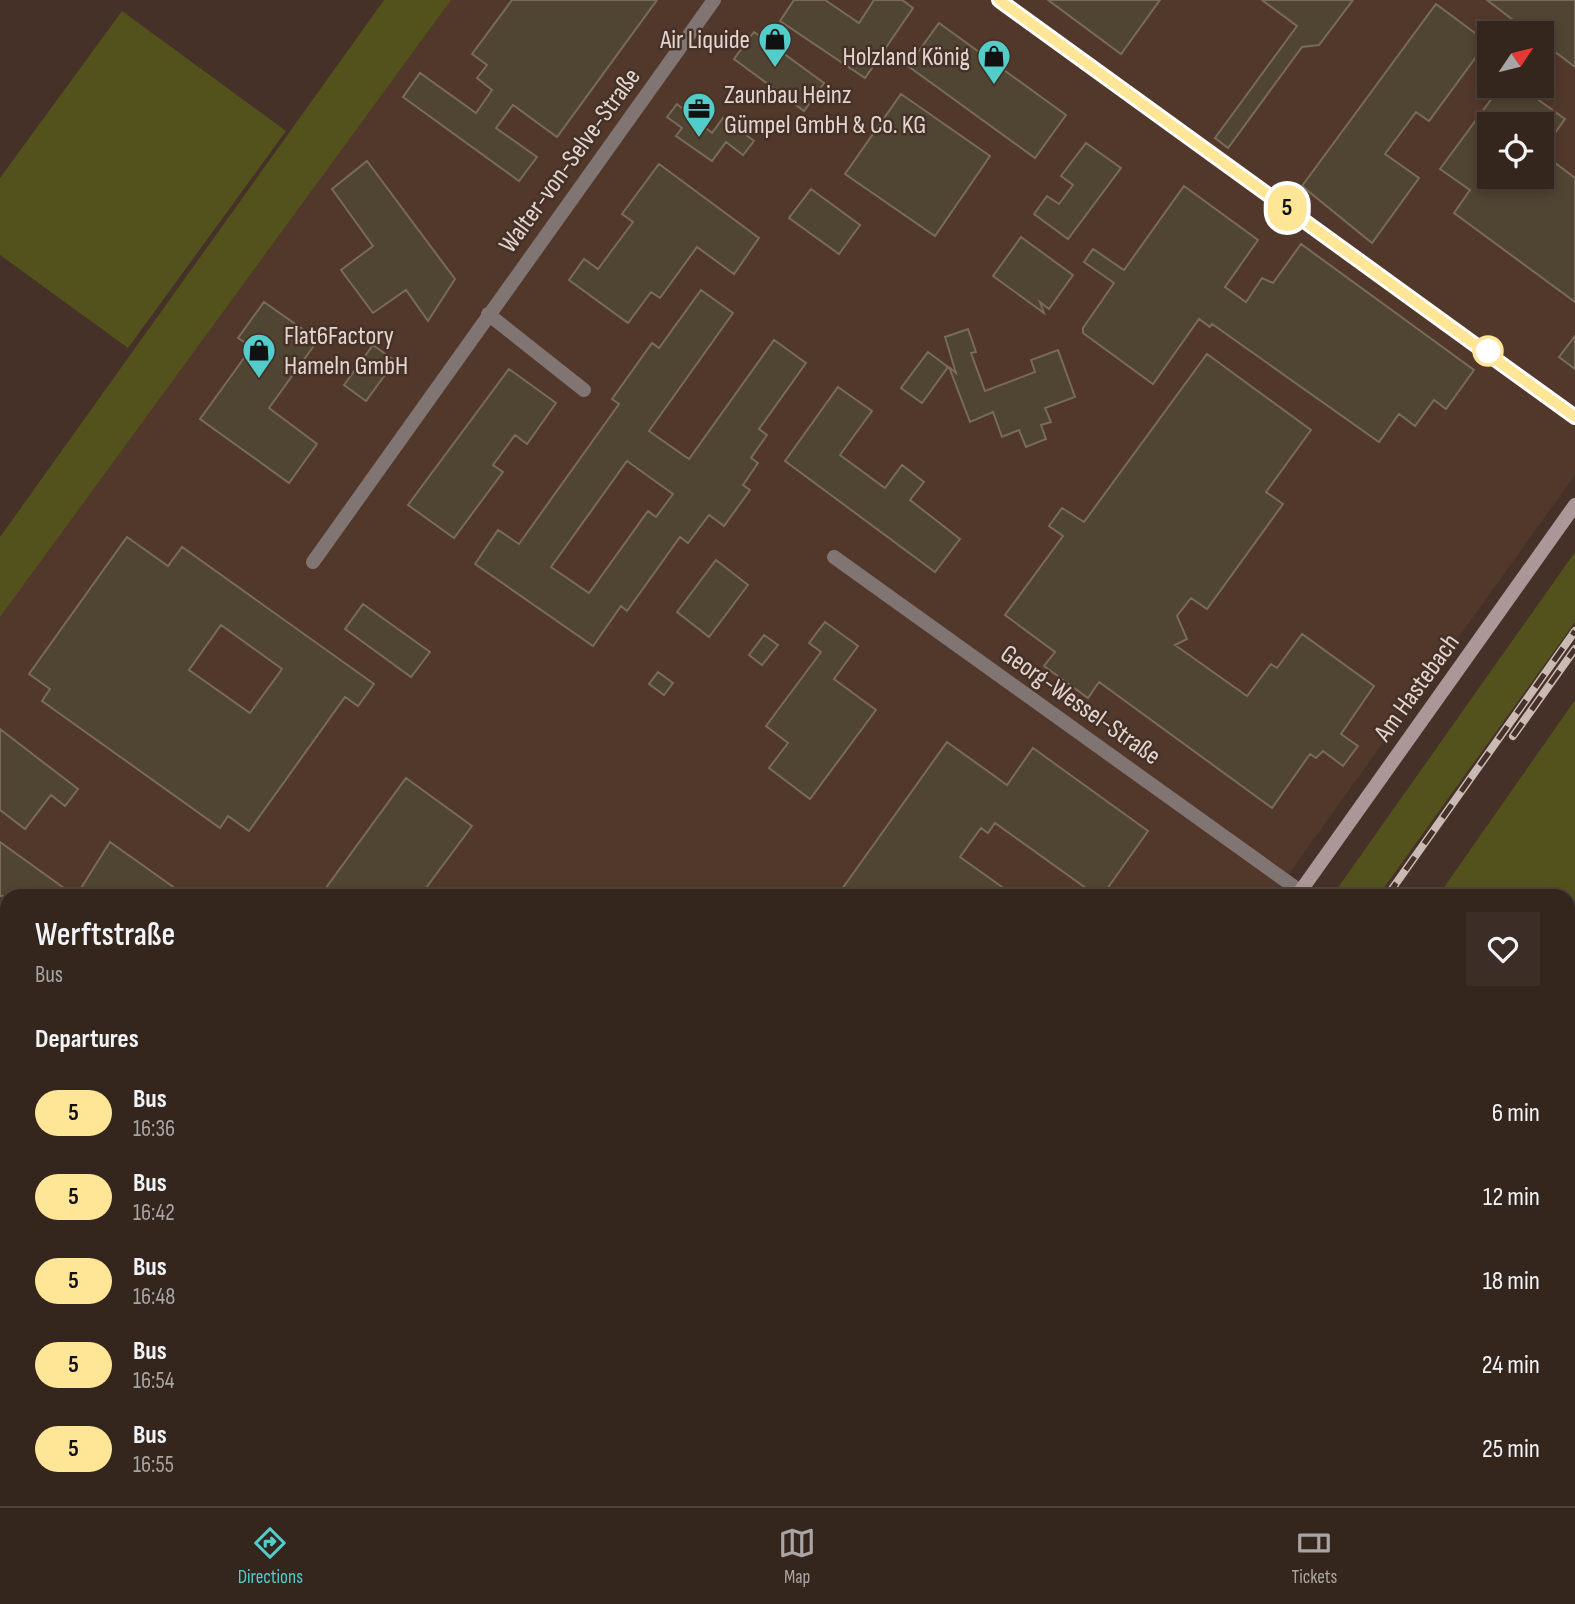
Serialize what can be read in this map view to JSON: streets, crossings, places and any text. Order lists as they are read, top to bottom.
{
  "streets": {
    "street": ["Walter-von-Selve-Straße", "Am Hastebach", "Georg-Wessel-Straße"]
  },
  "places": {
    "shop": ["Air Liquide", "Holzland König", "Flat6Factory Hameln GmbH"],
    "office": ["Zaunbau Heinz Gümpel GmbH & Co. KG"]
  },
  "lines": ["bus line 5"],
  "north": "top right",
  "page": {
    "on_map": "5",
    "heading": [
      ["Werftstraße", "Bus"],
      "Departures"
    ],
    "list": [
      {
        "mark": "5",
        "name": "Bus",
        "note": "16:36",
        "value": "6 min"
      },
      {
        "mark": "5",
        "name": "Bus",
        "note": "16:42",
        "value": "12 min"
      },
      {
        "mark": "5",
        "name": "Bus",
        "note": "16:48",
        "value": "18 min"
      },
      {
        "mark": "5",
        "name": "Bus",
        "note": "16:54",
        "value": "24 min"
      },
      {
        "mark": "5",
        "name": "Bus",
        "note": "16:55",
        "value": "25 min"
      }
    ],
    "tabs": ["Directions", "Map", "Tickets"]
  }
}
